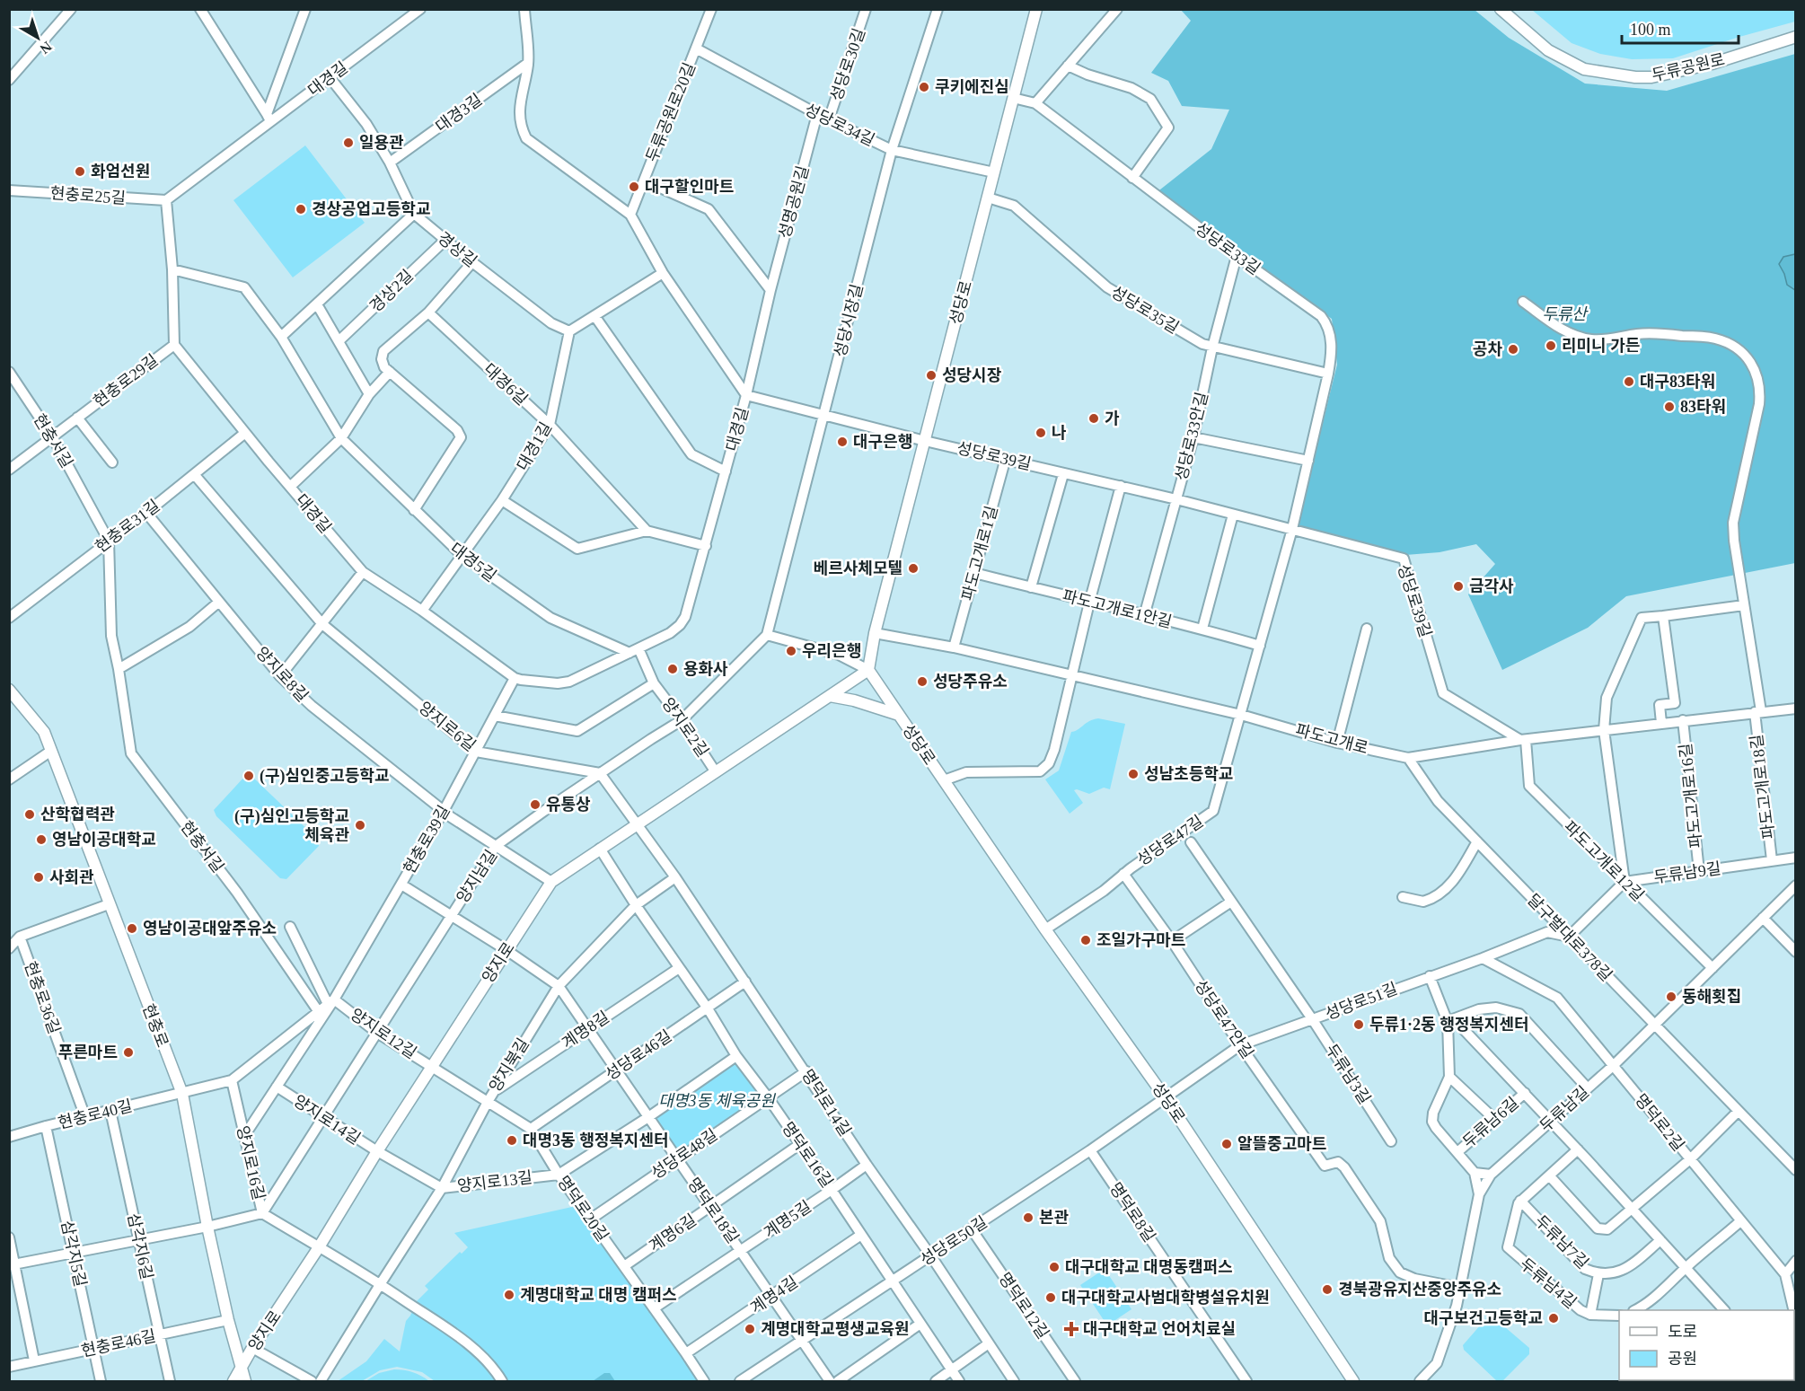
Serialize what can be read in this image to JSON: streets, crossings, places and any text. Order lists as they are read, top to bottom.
{
  "streets": {
    "main road": [
      "두류공원로",
      "성당로",
      "양지로",
      "현충로"
    ],
    "street": [
      "성당로30길",
      "대경길",
      "두류공원로20길",
      "대경3길",
      "성당로34길",
      "현충로25길",
      "성명공원길",
      "성당로33길",
      "경상길",
      "경상2길",
      "성당로35길",
      "성당시장길",
      "현충로29길",
      "대경6길",
      "성당로33안길",
      "현충서길",
      "대경1길",
      "성당로39길",
      "현충로31길",
      "파도고개로1길",
      "대경5길",
      "파도고개로1안길",
      "양지로8길",
      "양지로6길",
      "양지로2길",
      "파도고개로",
      "파도고개로18길",
      "파도고개로16길",
      "현충로39길",
      "성당로47길",
      "파도고개로12길",
      "두류남9길",
      "양지남길",
      "달구벌대로378길",
      "현충로36길",
      "성당로51길",
      "성당로47안길",
      "계명8길",
      "양지로12길",
      "성당로46길",
      "양지북길",
      "두류남3길",
      "명덕로14길",
      "두류남길",
      "현충로40길",
      "양지로14길",
      "두류남6길",
      "명덕로2길",
      "성당로48길",
      "명덕로16길",
      "양지로16길",
      "양지로13길",
      "명덕로20길",
      "명덕로18길",
      "명덕로8길",
      "계명5길",
      "계명6길",
      "성당로50길",
      "두류남7길",
      "삼각지6길",
      "삼각지5길",
      "두류남4길",
      "계명4길",
      "명덕로12길",
      "현충로46길"
    ]
  },
  "crossings": [
    ["성당로30길", "성당로34길"],
    ["대경길", "두류공원로20길"],
    ["대경길", "대경3길"],
    ["대경길", "현충로25길"],
    ["대경길", "성명공원길"],
    ["대경길", "성당로"],
    ["대경길", "성당시장길"],
    ["대경길", "현충로29길"],
    ["대경길", "대경1길"],
    ["대경길", "성당로39길"],
    ["대경길", "현충로31길"],
    ["대경길", "대경5길"],
    ["대경길", "양지로2길"],
    ["대경길", "현충로39길"],
    ["두류공원로20길", "성당로34길"],
    ["성당로34길", "성명공원길"],
    ["성당로34길", "성당로"],
    ["성당로34길", "성당시장길"],
    ["성당로33길", "성당로"],
    ["성당로33길", "성당로35길"],
    ["성당로33길", "성당로33안길"],
    ["성당로33길", "성당로39길"],
    ["성당로33길", "파도고개로1안길"],
    ["성당로33길", "파도고개로"],
    ["성당로33길", "성당로47길"],
    ["경상길", "경상2길"],
    ["경상길", "대경1길"],
    ["성당로", "성당로35길"],
    ["성당로", "성당로39길"],
    ["성당로", "파도고개로"],
    ["성당로", "성당로47길"],
    ["성당로", "양지로"],
    ["성당로", "성당로51길"],
    ["성당로", "성당로50길"],
    ["성당로35길", "성당로33안길"],
    ["성당시장길", "양지남길"],
    ["현충로29길", "현충서길"],
    ["대경6길", "대경1길"],
    ["성당로33안길", "성당로39길"],
    ["성당로33안길", "파도고개로1안길"],
    ["현충서길", "현충로31길"],
    ["현충서길", "현충로39길"],
    ["대경1길", "대경5길"],
    ["성당로39길", "파도고개로1길"],
    ["성당로39길", "파도고개로"],
    ["성당로39길", "파도고개로12길"],
    ["현충로31길", "양지로8길"],
    ["현충로31길", "양지로6길"],
    ["파도고개로1길", "파도고개로1안길"],
    ["파도고개로1길", "파도고개로"],
    ["대경5길", "양지로2길"],
    ["양지로8길", "현충로39길"],
    ["양지로8길", "양지남길"],
    ["양지로8길", "양지로"],
    ["양지로6길", "현충로39길"],
    ["양지로6길", "양지남길"],
    ["양지로2길", "현충로39길"],
    ["양지로2길", "양지남길"],
    ["양지로2길", "양지로"],
    ["파도고개로", "파도고개로18길"],
    ["파도고개로", "파도고개로16길"],
    ["파도고개로", "성당로47길"],
    ["파도고개로", "파도고개로12길"],
    ["파도고개로", "달구벌대로378길"],
    ["파도고개로18길", "두류남9길"],
    ["파도고개로16길", "두류남9길"],
    ["현충로39길", "현충로"],
    ["현충로39길", "양지로12길"],
    ["현충로39길", "현충로40길"],
    ["현충로39길", "양지로14길"],
    ["현충로39길", "양지로16길"],
    ["현충로39길", "명덕로18길"],
    ["성당로47길", "성당로47안길"],
    ["파도고개로12길", "두류남9길"],
    ["파도고개로12길", "두류남길"],
    ["양지남길", "양지로12길"],
    ["양지남길", "양지로14길"],
    ["양지남길", "양지로16길"],
    ["양지남길", "명덕로18길"],
    ["달구벌대로378길", "성당로51길"],
    ["달구벌대로378길", "두류남길"],
    ["양지로", "현충로"],
    ["양지로", "양지로12길"],
    ["양지로", "명덕로14길"],
    ["양지로", "양지로14길"],
    ["양지로", "명덕로16길"],
    ["양지로", "양지로16길"],
    ["양지로", "양지로13길"],
    ["양지로", "명덕로20길"],
    ["양지로", "명덕로18길"],
    ["현충로36길", "현충로40길"],
    ["성당로51길", "성당로47안길"],
    ["성당로51길", "두류남3길"],
    ["성당로51길", "두류남6길"],
    ["성당로51길", "명덕로2길"],
    ["성당로51길", "성당로50길"],
    ["성당로47안길", "두류남길"],
    ["현충로", "현충로40길"],
    ["현충로", "현충로46길"],
    ["계명8길", "양지북길"],
    ["계명8길", "명덕로16길"],
    ["계명8길", "명덕로18길"],
    ["양지로12길", "명덕로20길"],
    ["성당로46길", "명덕로14길"],
    ["성당로46길", "명덕로16길"],
    ["성당로46길", "명덕로20길"],
    ["성당로46길", "명덕로18길"],
    ["양지북길", "명덕로14길"],
    ["양지북길", "명덕로16길"],
    ["양지북길", "양지로13길"],
    ["양지북길", "명덕로20길"],
    ["양지북길", "명덕로18길"],
    ["명덕로14길", "성당로48길"],
    ["명덕로14길", "계명5길"],
    ["명덕로14길", "성당로50길"],
    ["두류남길", "두류남6길"],
    ["두류남길", "명덕로2길"],
    ["현충로40길", "삼각지6길"],
    ["현충로40길", "삼각지5길"],
    ["양지로14길", "양지로13길"],
    ["성당로48길", "명덕로16길"],
    ["성당로48길", "명덕로20길"],
    ["성당로48길", "명덕로18길"],
    ["명덕로16길", "계명5길"],
    ["명덕로16길", "계명6길"],
    ["명덕로16길", "성당로50길"],
    ["명덕로16길", "계명4길"],
    ["양지로13길", "명덕로20길"],
    ["명덕로20길", "계명5길"],
    ["명덕로20길", "계명6길"],
    ["명덕로20길", "계명4길"],
    ["명덕로18길", "계명5길"],
    ["명덕로18길", "계명6길"],
    ["명덕로18길", "성당로50길"],
    ["명덕로18길", "계명4길"],
    ["명덕로8길", "성당로50길"],
    ["성당로50길", "명덕로12길"],
    ["두류남7길", "두류남4길"],
    ["삼각지6길", "현충로46길"],
    ["삼각지5길", "현충로46길"]
  ],
  "parks": ["두류산", "대명3동 체육공원"],
  "places": {
    "other": [
      "쿠키에진심",
      "일용관",
      "화엄선원",
      "대구할인마트",
      "경상공업고등학교",
      "리미니 가든",
      "공차",
      "성당시장",
      "대구83타워",
      "83타워",
      "가",
      "나",
      "대구은행",
      "베르사체모텔",
      "금각사",
      "우리은행",
      "용화사",
      "성당주유소",
      "성남초등학교",
      "(구)심인중고등학교",
      "유통상",
      "산학협력관",
      "(구)심인고등학교 체육관",
      "영남이공대학교",
      "사회관",
      "영남이공대앞주유소",
      "조일가구마트",
      "동해횟집",
      "두류1·2동 행정복지센터",
      "푸른마트",
      "대명3동 행정복지센터",
      "알뜰중고마트",
      "본관",
      "대구대학교 대명동캠퍼스",
      "경북광유지산중앙주유소",
      "계명대학교 대명 캠퍼스",
      "대구대학교사범대학병설유치원",
      "대구보건고등학교",
      "계명대학교평생교육원"
    ],
    "health": ["대구대학교 언어치료실"]
  },
  "legend": ["도로", "공원"],
  "scale_bar": "100 m",
  "north": "bottom right"
}
